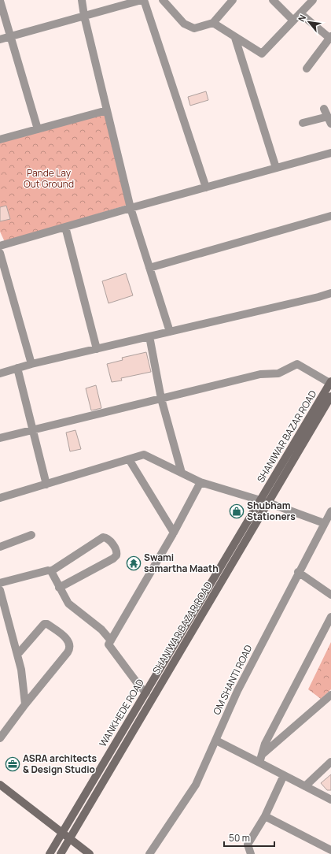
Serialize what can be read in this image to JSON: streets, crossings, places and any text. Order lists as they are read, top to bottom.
{
  "streets": {
    "main road": ["SHANIWAR BAZAR ROAD", "WANKHEDE ROAD"],
    "street": ["OM SHANTI ROAD"]
  },
  "crossings": [
    ["SHANIWAR BAZAR ROAD", "WANKHEDE ROAD"]
  ],
  "parks": ["Pande Lay Out Ground"],
  "places": {
    "shop": ["Shubham Stationers"],
    "temple": ["Swami samartha Maath"],
    "office": ["ASRA architects & Design Studio"]
  },
  "scale_bar": "50 m",
  "north": "top left"
}
